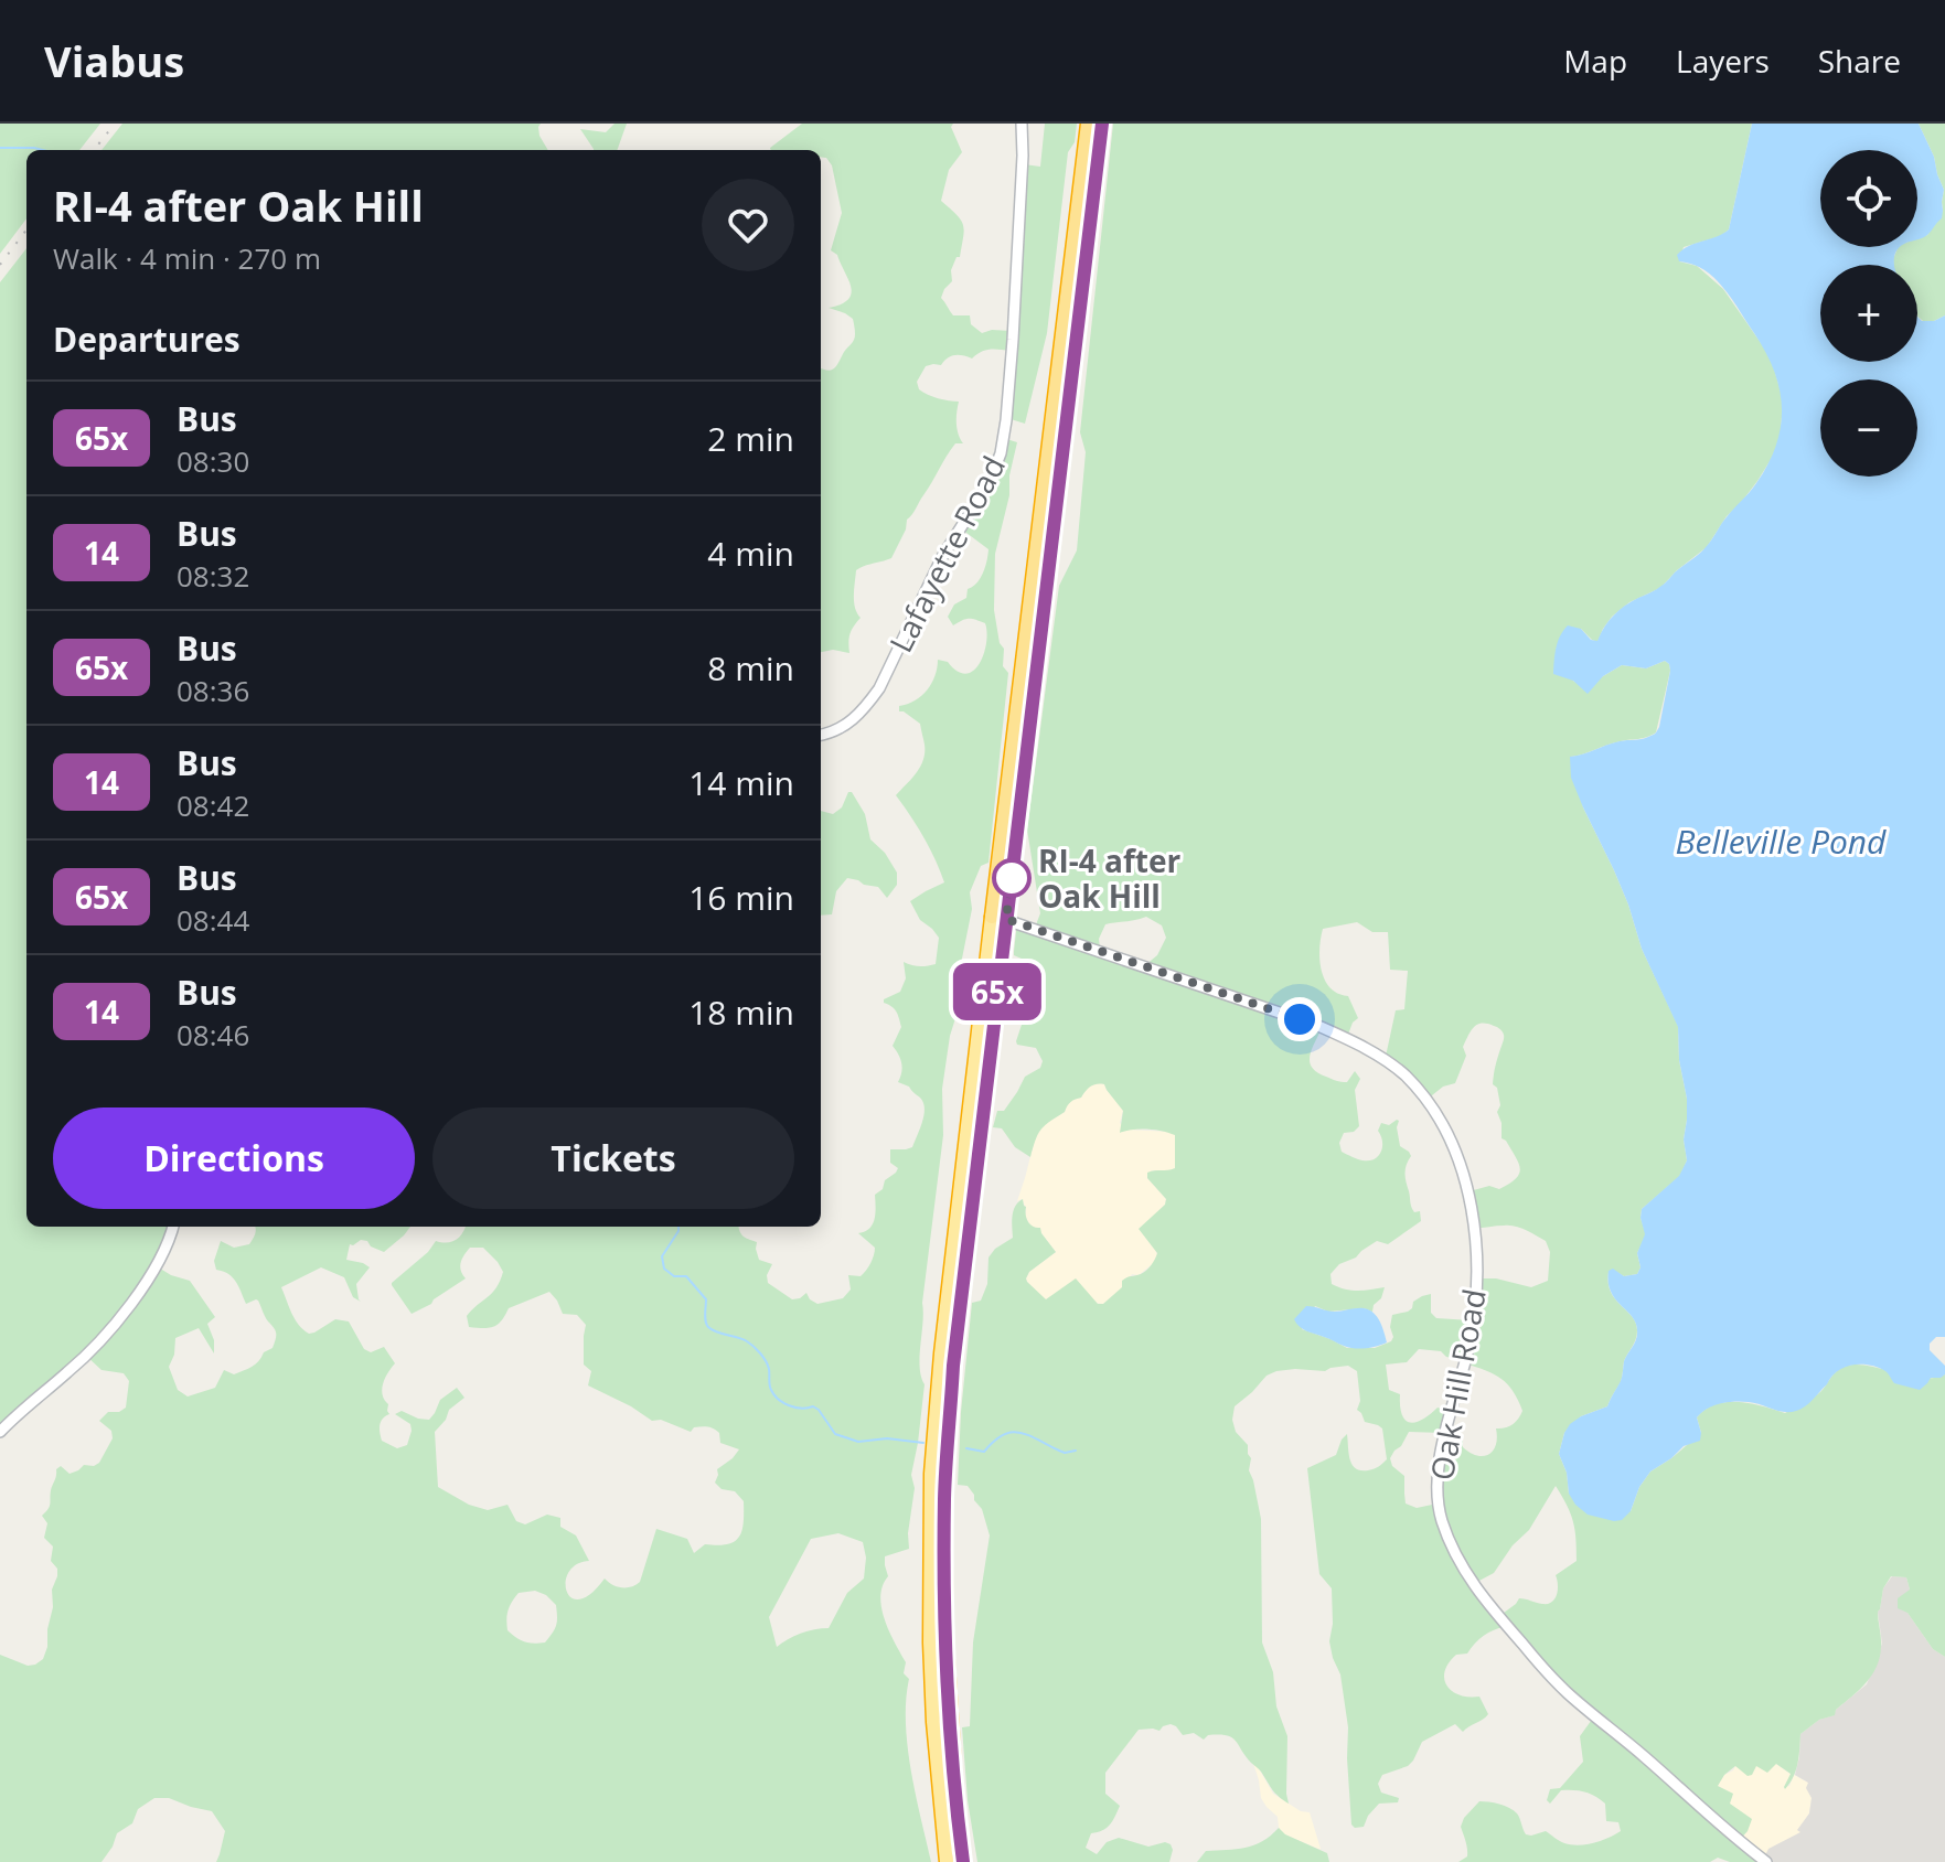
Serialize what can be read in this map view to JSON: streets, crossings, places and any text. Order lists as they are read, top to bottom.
{
  "streets": {
    "street": ["Lafayette Road", "Oak Hill Road"]
  },
  "water": ["Belleville Pond"],
  "places": ["RI-4 after Oak Hill"],
  "lines": ["bus line 65x"],
  "page": {
    "header": "Viabus",
    "nav": ["Map", "Layers", "Share"],
    "on_map": "65x",
    "map_buttons": ["+", "−"],
    "heading": [
      ["RI-4 after Oak Hill", "Walk · 4 min · 270 m"],
      "Departures"
    ],
    "list": [
      {
        "mark": "65x",
        "name": "Bus",
        "note": "08:30",
        "value": "2 min"
      },
      {
        "mark": "14",
        "name": "Bus",
        "note": "08:32",
        "value": "4 min"
      },
      {
        "mark": "65x",
        "name": "Bus",
        "note": "08:36",
        "value": "8 min"
      },
      {
        "mark": "14",
        "name": "Bus",
        "note": "08:42",
        "value": "14 min"
      },
      {
        "mark": "65x",
        "name": "Bus",
        "note": "08:44",
        "value": "16 min"
      },
      {
        "mark": "14",
        "name": "Bus",
        "note": "08:46",
        "value": "18 min"
      }
    ],
    "buttons": ["Directions", "Tickets"]
  }
}
